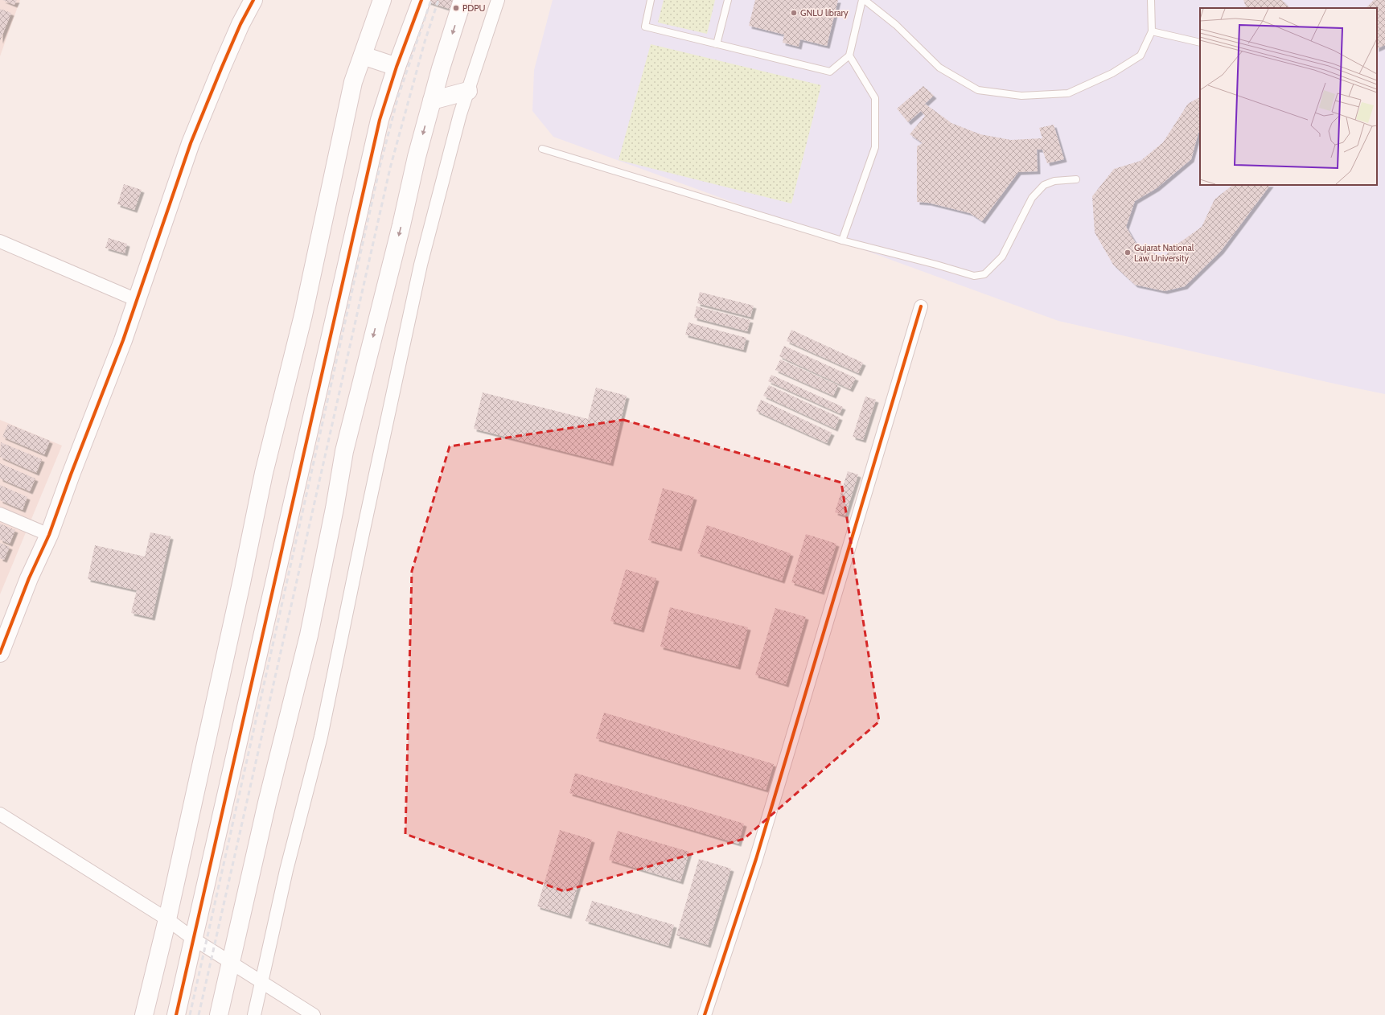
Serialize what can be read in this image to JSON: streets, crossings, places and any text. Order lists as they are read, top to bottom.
{
  "places": ["PDPU", "GNLU library", "Gujarat National Law University"]
}
